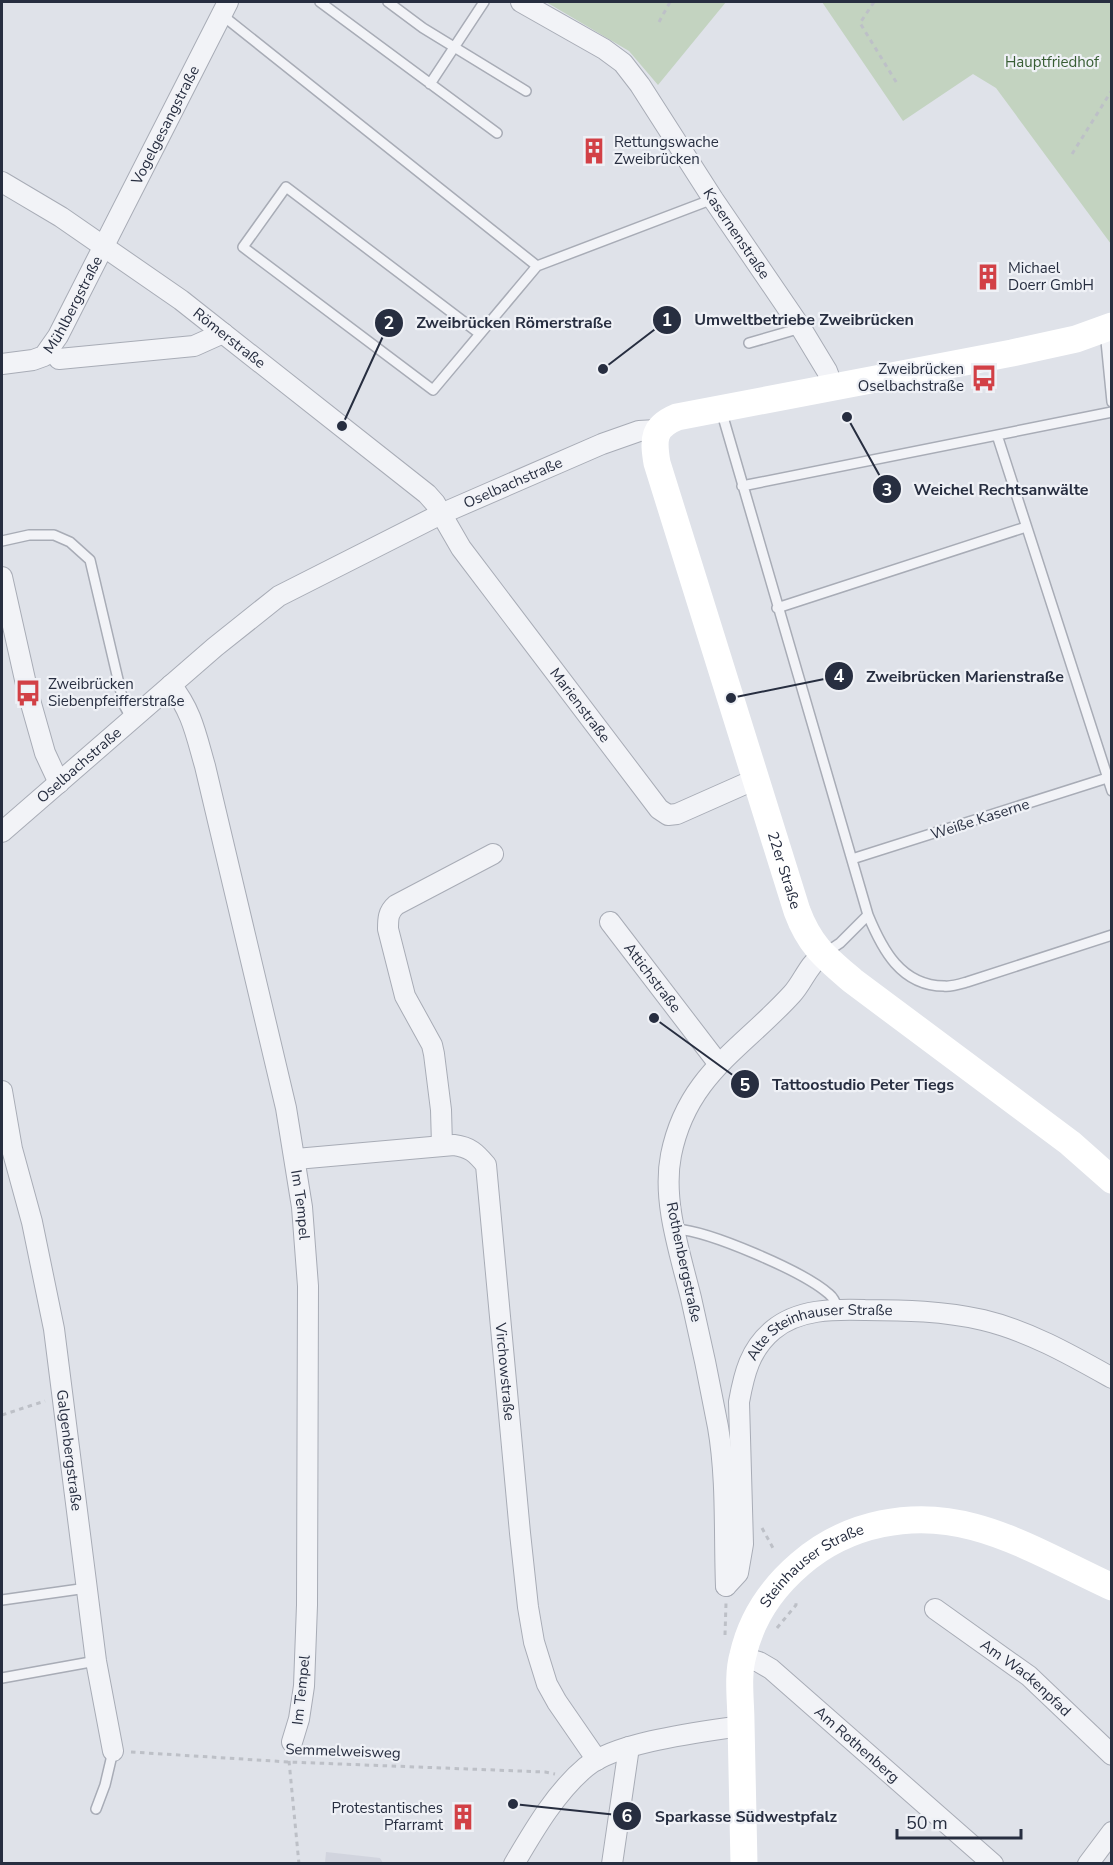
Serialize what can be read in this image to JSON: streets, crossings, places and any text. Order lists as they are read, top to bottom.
{
  "streets": {
    "street": [
      "Vogelgesangstraße",
      "Kasernenstraße",
      "Mühlbergstraße",
      "Römerstraße",
      "Oselbachstraße",
      "Marienstraße",
      "22er Straße",
      "Attichstraße",
      "Im Tempel",
      "Rothenbergstraße",
      "Alte Steinhauser Straße",
      "Virchowstraße",
      "Galgenbergstraße",
      "Steinhauser Straße",
      "Am Wackenpfad",
      "Am Rothenberg"
    ],
    "lane": ["Weiße Kaserne"],
    "path": ["Semmelweisweg"]
  },
  "crossings": [
    ["Vogelgesangstraße", "Mühlbergstraße"],
    ["Vogelgesangstraße", "Römerstraße"],
    ["Kasernenstraße", "Oselbachstraße"],
    ["Mühlbergstraße", "Römerstraße"],
    ["Römerstraße", "Oselbachstraße"],
    ["Römerstraße", "Marienstraße"],
    ["Oselbachstraße", "Marienstraße"],
    ["Oselbachstraße", "22er Straße"],
    ["Oselbachstraße", "Im Tempel"],
    ["Marienstraße", "22er Straße"],
    ["22er Straße", "Rothenbergstraße"],
    ["Attichstraße", "Rothenbergstraße"],
    ["Im Tempel", "Virchowstraße"],
    ["Rothenbergstraße", "Alte Steinhauser Straße"],
    ["Galgenbergstraße", "Semmelweisweg"],
    ["Steinhauser Straße", "Am Rothenberg"]
  ],
  "parks": ["Hauptfriedhof"],
  "places": {
    "building": ["Rettungswache Zweibrücken", "Michael Doerr GmbH", "Protestantisches Pfarramt"],
    "other": [
      "Umweltbetriebe Zweibrücken",
      "Weichel Rechtsanwälte",
      "Zweibrücken Römerstraße",
      "Zweibrücken Marienstraße",
      "Tattoostudio Peter Tiegs",
      "Sparkasse Südwestpfalz"
    ],
    "bus stop": ["Zweibrücken Oselbachstraße", "Zweibrücken Siebenpfeifferstraße"]
  },
  "scale_bar": "50 m"
}
